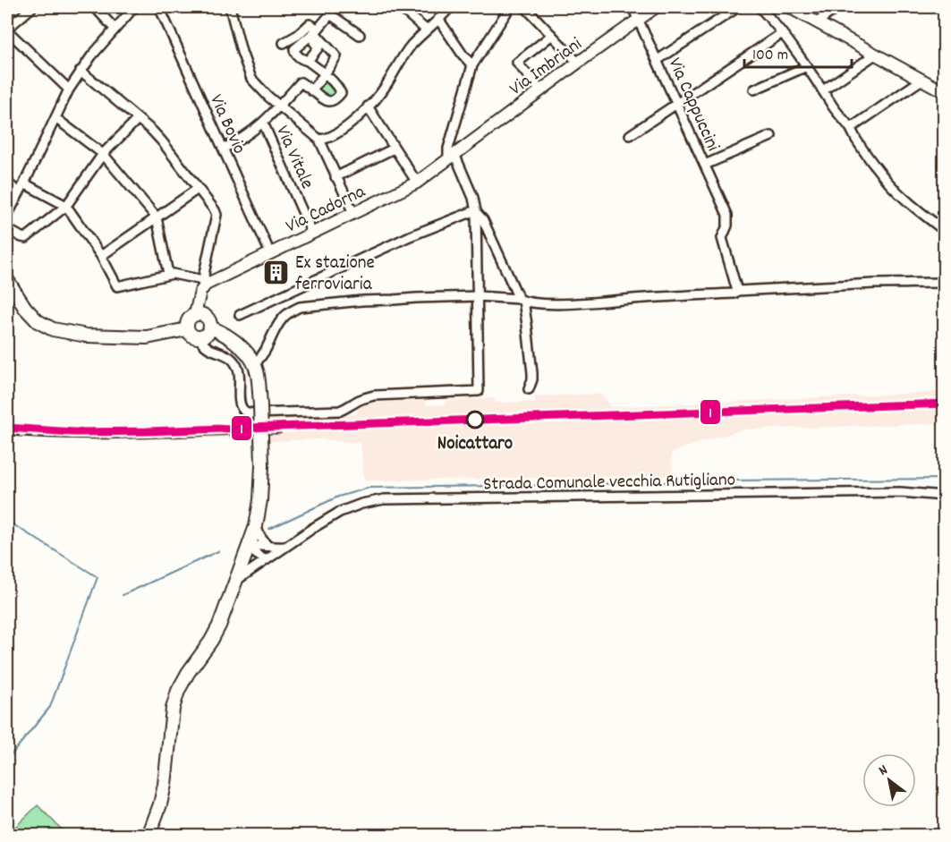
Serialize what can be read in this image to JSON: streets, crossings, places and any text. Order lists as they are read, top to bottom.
{
  "streets": {
    "street": [
      "Via Imbriani",
      "Via Cappuccini",
      "Via Bovio",
      "Via Vitale",
      "Via Cadorna",
      "Strada Comunale vecchia Rutigliano"
    ]
  },
  "crossings": [
    ["Via Imbriani", "Via Cappuccini"],
    ["Via Imbriani", "Via Cadorna"],
    ["Via Bovio", "Via Cadorna"],
    ["Via Vitale", "Via Cadorna"]
  ],
  "places": {
    "building": ["Ex stazione ferroviaria"],
    "other": ["Noicattaro"]
  },
  "lines": ["transit line 1"],
  "scale_bar": "100 m",
  "north": "top left"
}
